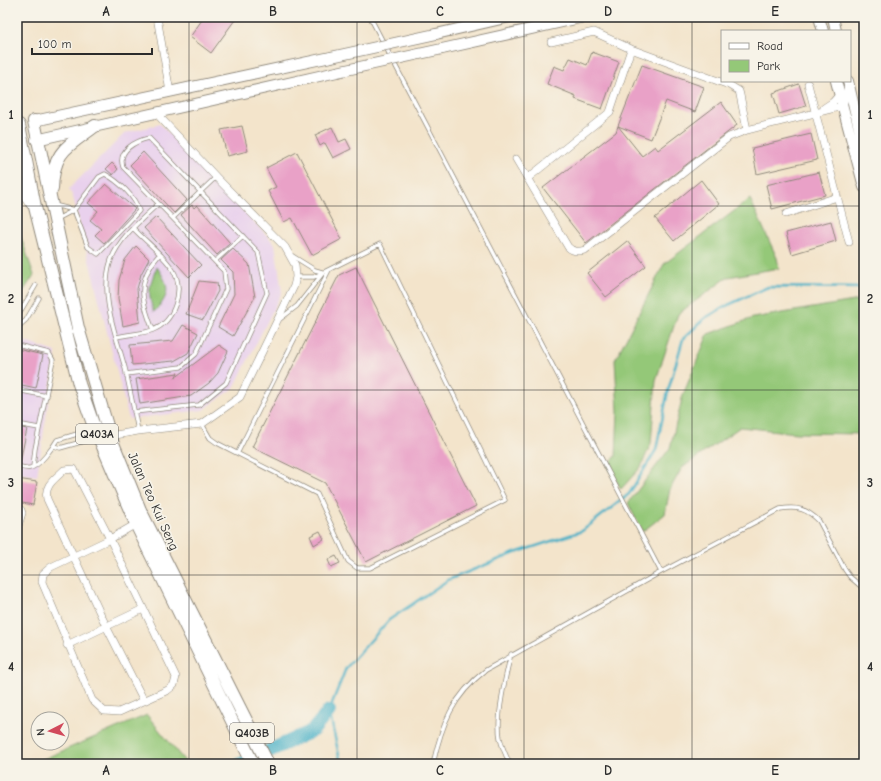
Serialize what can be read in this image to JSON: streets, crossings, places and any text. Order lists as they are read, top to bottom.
{
  "streets": {
    "highway": ["Q403A", "Jalan Teo Kui Seng", "Q403B"]
  },
  "crossings": [
    ["Jalan Teo Kui Seng", "Q403B"]
  ],
  "legend": ["Road", "Park"],
  "scale_bar": "100 m",
  "north": "left",
  "grid": {
    "columns": [
      "A",
      "B",
      "C",
      "D",
      "E"
    ],
    "rows": [
      "1",
      "2",
      "3",
      "4"
    ]
  }
}
